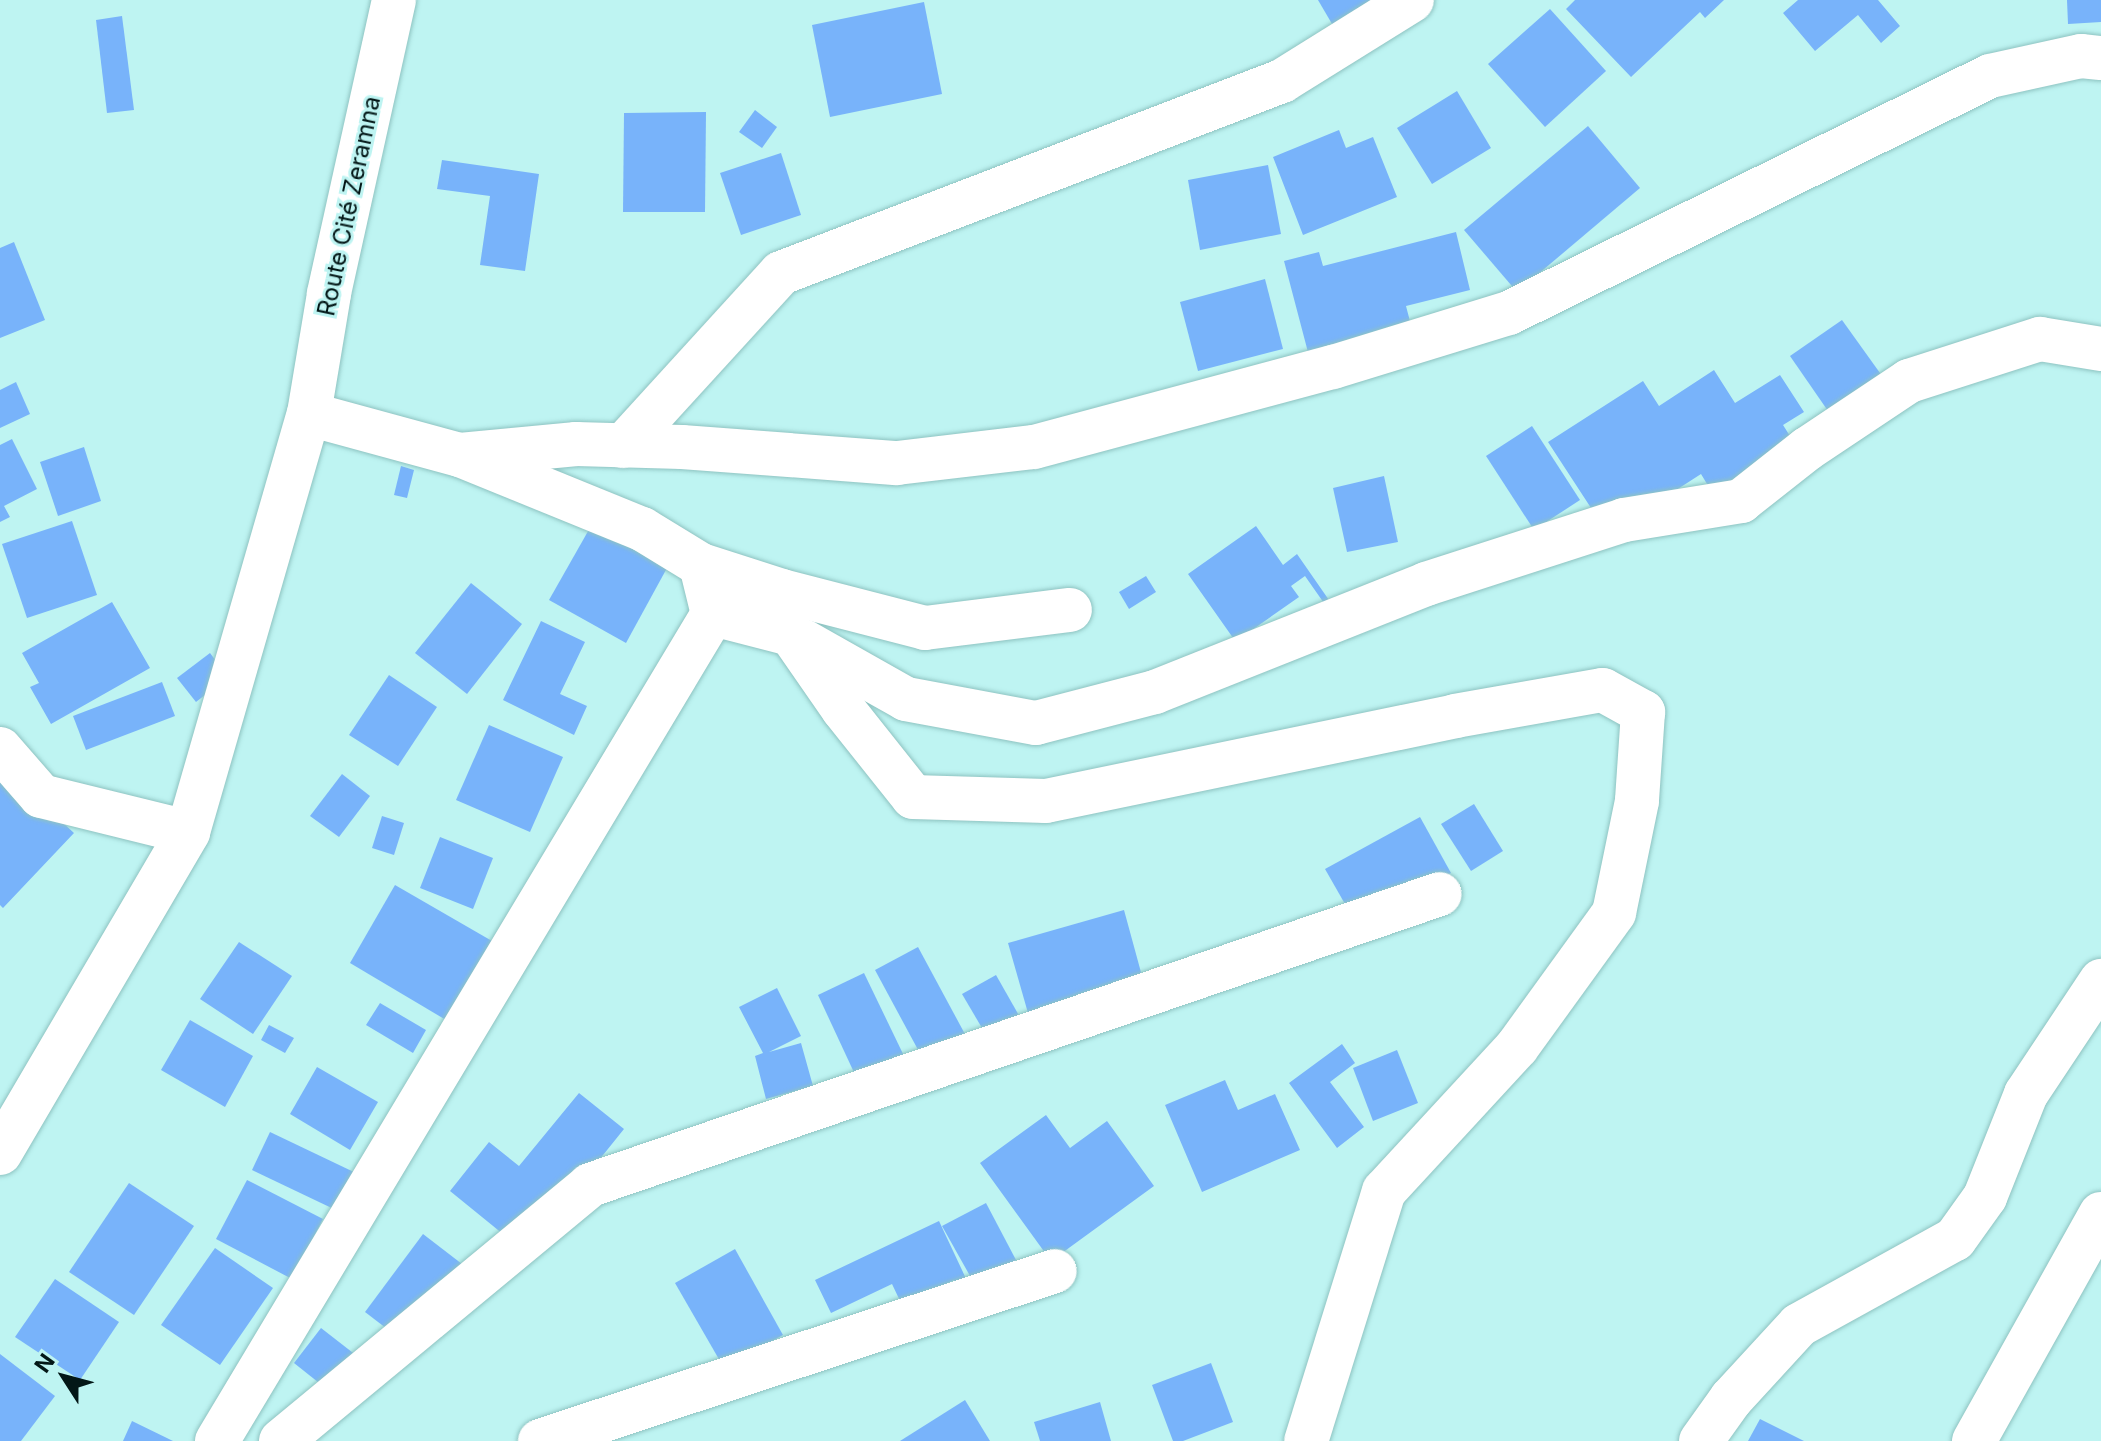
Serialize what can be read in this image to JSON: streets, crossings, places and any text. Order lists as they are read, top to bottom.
{
  "streets": {
    "street": ["Route Cité Zeramna"]
  },
  "north": "top left"
}
